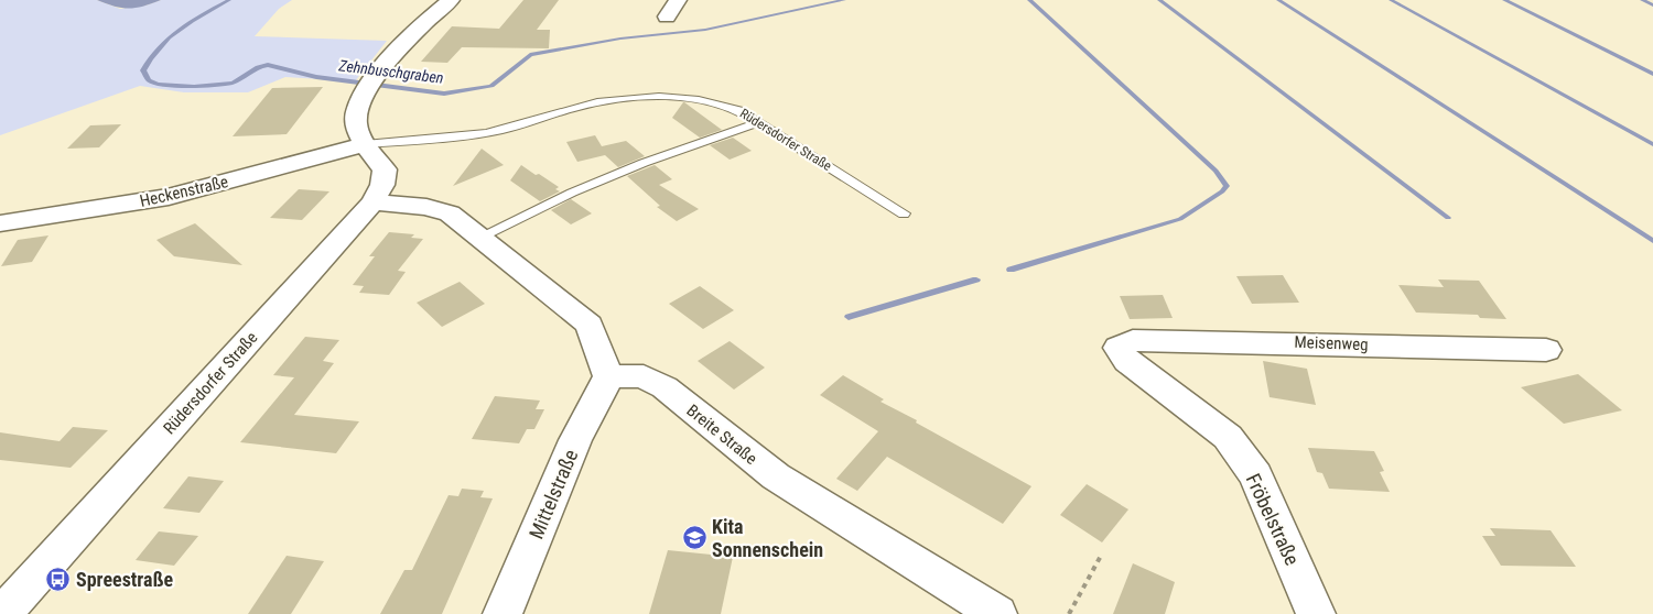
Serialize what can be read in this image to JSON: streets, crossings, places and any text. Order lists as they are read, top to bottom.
{
  "streets": {
    "street": [
      "Rüdersdorfer Straße",
      "Heckenstraße",
      "Meisenweg",
      "Breite Straße",
      "Mittelstraße",
      "Fröbelstraße"
    ]
  },
  "crossings": [
    ["Rüdersdorfer Straße", "Heckenstraße"],
    ["Meisenweg", "Fröbelstraße"],
    ["Breite Straße", "Mittelstraße"]
  ],
  "water": ["Zehnbuschgraben"],
  "places": {
    "school or university": ["Kita Sonnenschein"],
    "bus stop": ["Spreestraße"]
  }
}
